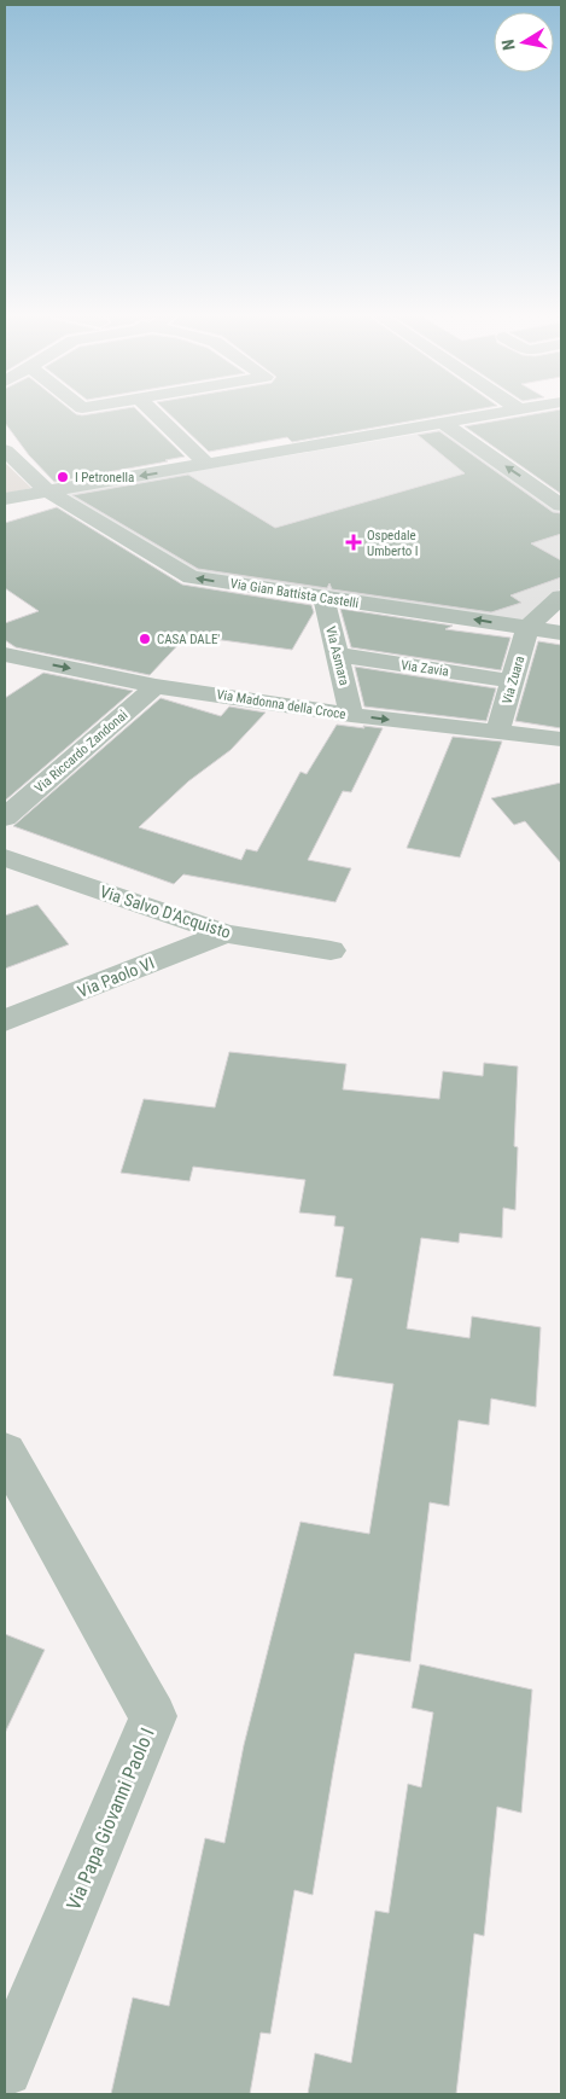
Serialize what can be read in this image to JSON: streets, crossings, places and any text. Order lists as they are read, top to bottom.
{
  "streets": {
    "street": [
      "Via Gian Battista Castelli",
      "Via Asmara",
      "Via Zavia",
      "Via Zuara",
      "Via Madonna della Croce",
      "Via Riccardo Zandonai",
      "Via Salvo D'Acquisto",
      "Via Paolo VI",
      "Via Papa Giovanni Paolo I"
    ]
  },
  "crossings": [
    ["Via Gian Battista Castelli", "Via Asmara"],
    ["Via Gian Battista Castelli", "Via Zuara"],
    ["Via Asmara", "Via Zavia"],
    ["Via Asmara", "Via Madonna della Croce"],
    ["Via Zavia", "Via Zuara"],
    ["Via Zuara", "Via Madonna della Croce"],
    ["Via Madonna della Croce", "Via Riccardo Zandonai"],
    ["Via Salvo D'Acquisto", "Via Paolo VI"]
  ],
  "places": {
    "other": ["I Petronella", "CASA DALE'"],
    "health": ["Ospedale Umberto I"]
  },
  "north": "left"
}
